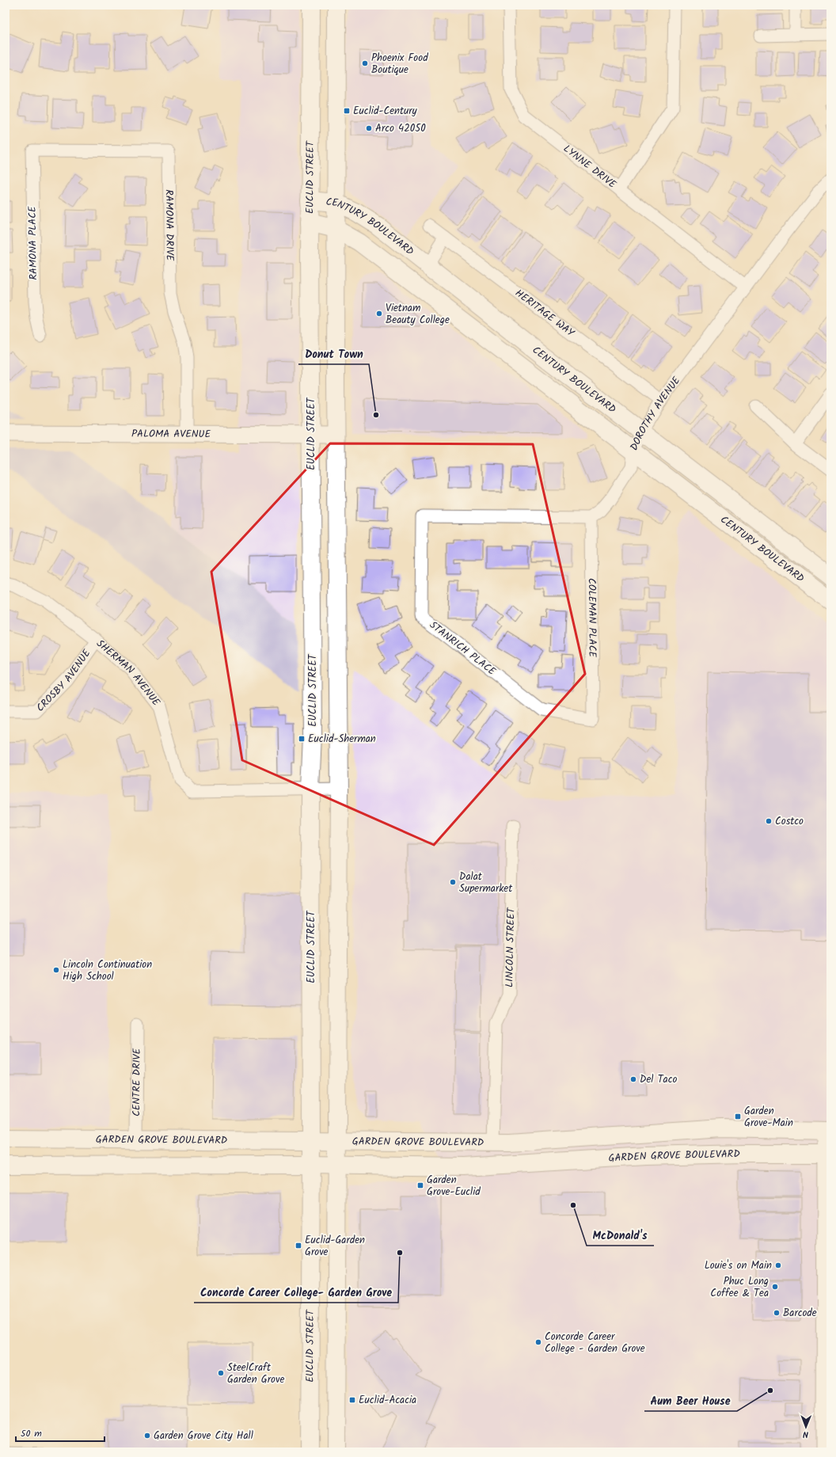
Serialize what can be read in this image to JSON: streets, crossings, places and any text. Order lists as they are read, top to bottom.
{
  "streets": {
    "main road": ["EUCLID STREET", "CENTURY BOULEVARD", "GARDEN GROVE BOULEVARD"],
    "street": [
      "LYNNE DRIVE",
      "RAMONA DRIVE",
      "RAMONA PLACE",
      "HERITAGE WAY",
      "DOROTHY AVENUE",
      "PALOMA AVENUE",
      "COLEMAN PLACE",
      "STANRICH PLACE",
      "SHERMAN AVENUE",
      "CROSBY AVENUE",
      "LINCOLN STREET",
      "CENTRE DRIVE"
    ]
  },
  "crossings": [
    ["LYNNE DRIVE", "DOROTHY AVENUE"],
    ["EUCLID STREET", "CENTURY BOULEVARD"],
    ["EUCLID STREET", "PALOMA AVENUE"],
    ["EUCLID STREET", "SHERMAN AVENUE"],
    ["EUCLID STREET", "GARDEN GROVE BOULEVARD"],
    ["RAMONA DRIVE", "RAMONA PLACE"],
    ["RAMONA DRIVE", "PALOMA AVENUE"],
    ["CENTURY BOULEVARD", "DOROTHY AVENUE"],
    ["HERITAGE WAY", "DOROTHY AVENUE"],
    ["DOROTHY AVENUE", "COLEMAN PLACE"],
    ["DOROTHY AVENUE", "STANRICH PLACE"],
    ["COLEMAN PLACE", "STANRICH PLACE"],
    ["SHERMAN AVENUE", "CROSBY AVENUE"],
    ["LINCOLN STREET", "GARDEN GROVE BOULEVARD"],
    ["CENTRE DRIVE", "GARDEN GROVE BOULEVARD"]
  ],
  "places": {
    "other": [
      "Phoenix Food Boutique",
      "Arco 42050",
      "Vietnam Beauty College",
      "Donut Town",
      "Costco",
      "Dalat Supermarket",
      "Lincoln Continuation High School",
      "Del Taco",
      "McDonald's",
      "Concorde Career College- Garden Grove",
      "Louie's on Main",
      "Phuc Long Coffee & Tea",
      "Barcode",
      "Concorde Career College - Garden Grove",
      "SteelCraft Garden Grove",
      "Aum Beer House",
      "Garden Grove City Hall"
    ],
    "transit": [
      "Euclid-Century",
      "Euclid-Sherman",
      "Garden Grove-Main",
      "Garden Grove-Euclid",
      "Euclid-Garden Grove",
      "Euclid-Acacia"
    ]
  },
  "scale_bar": "50 m",
  "north": "bottom"
}
